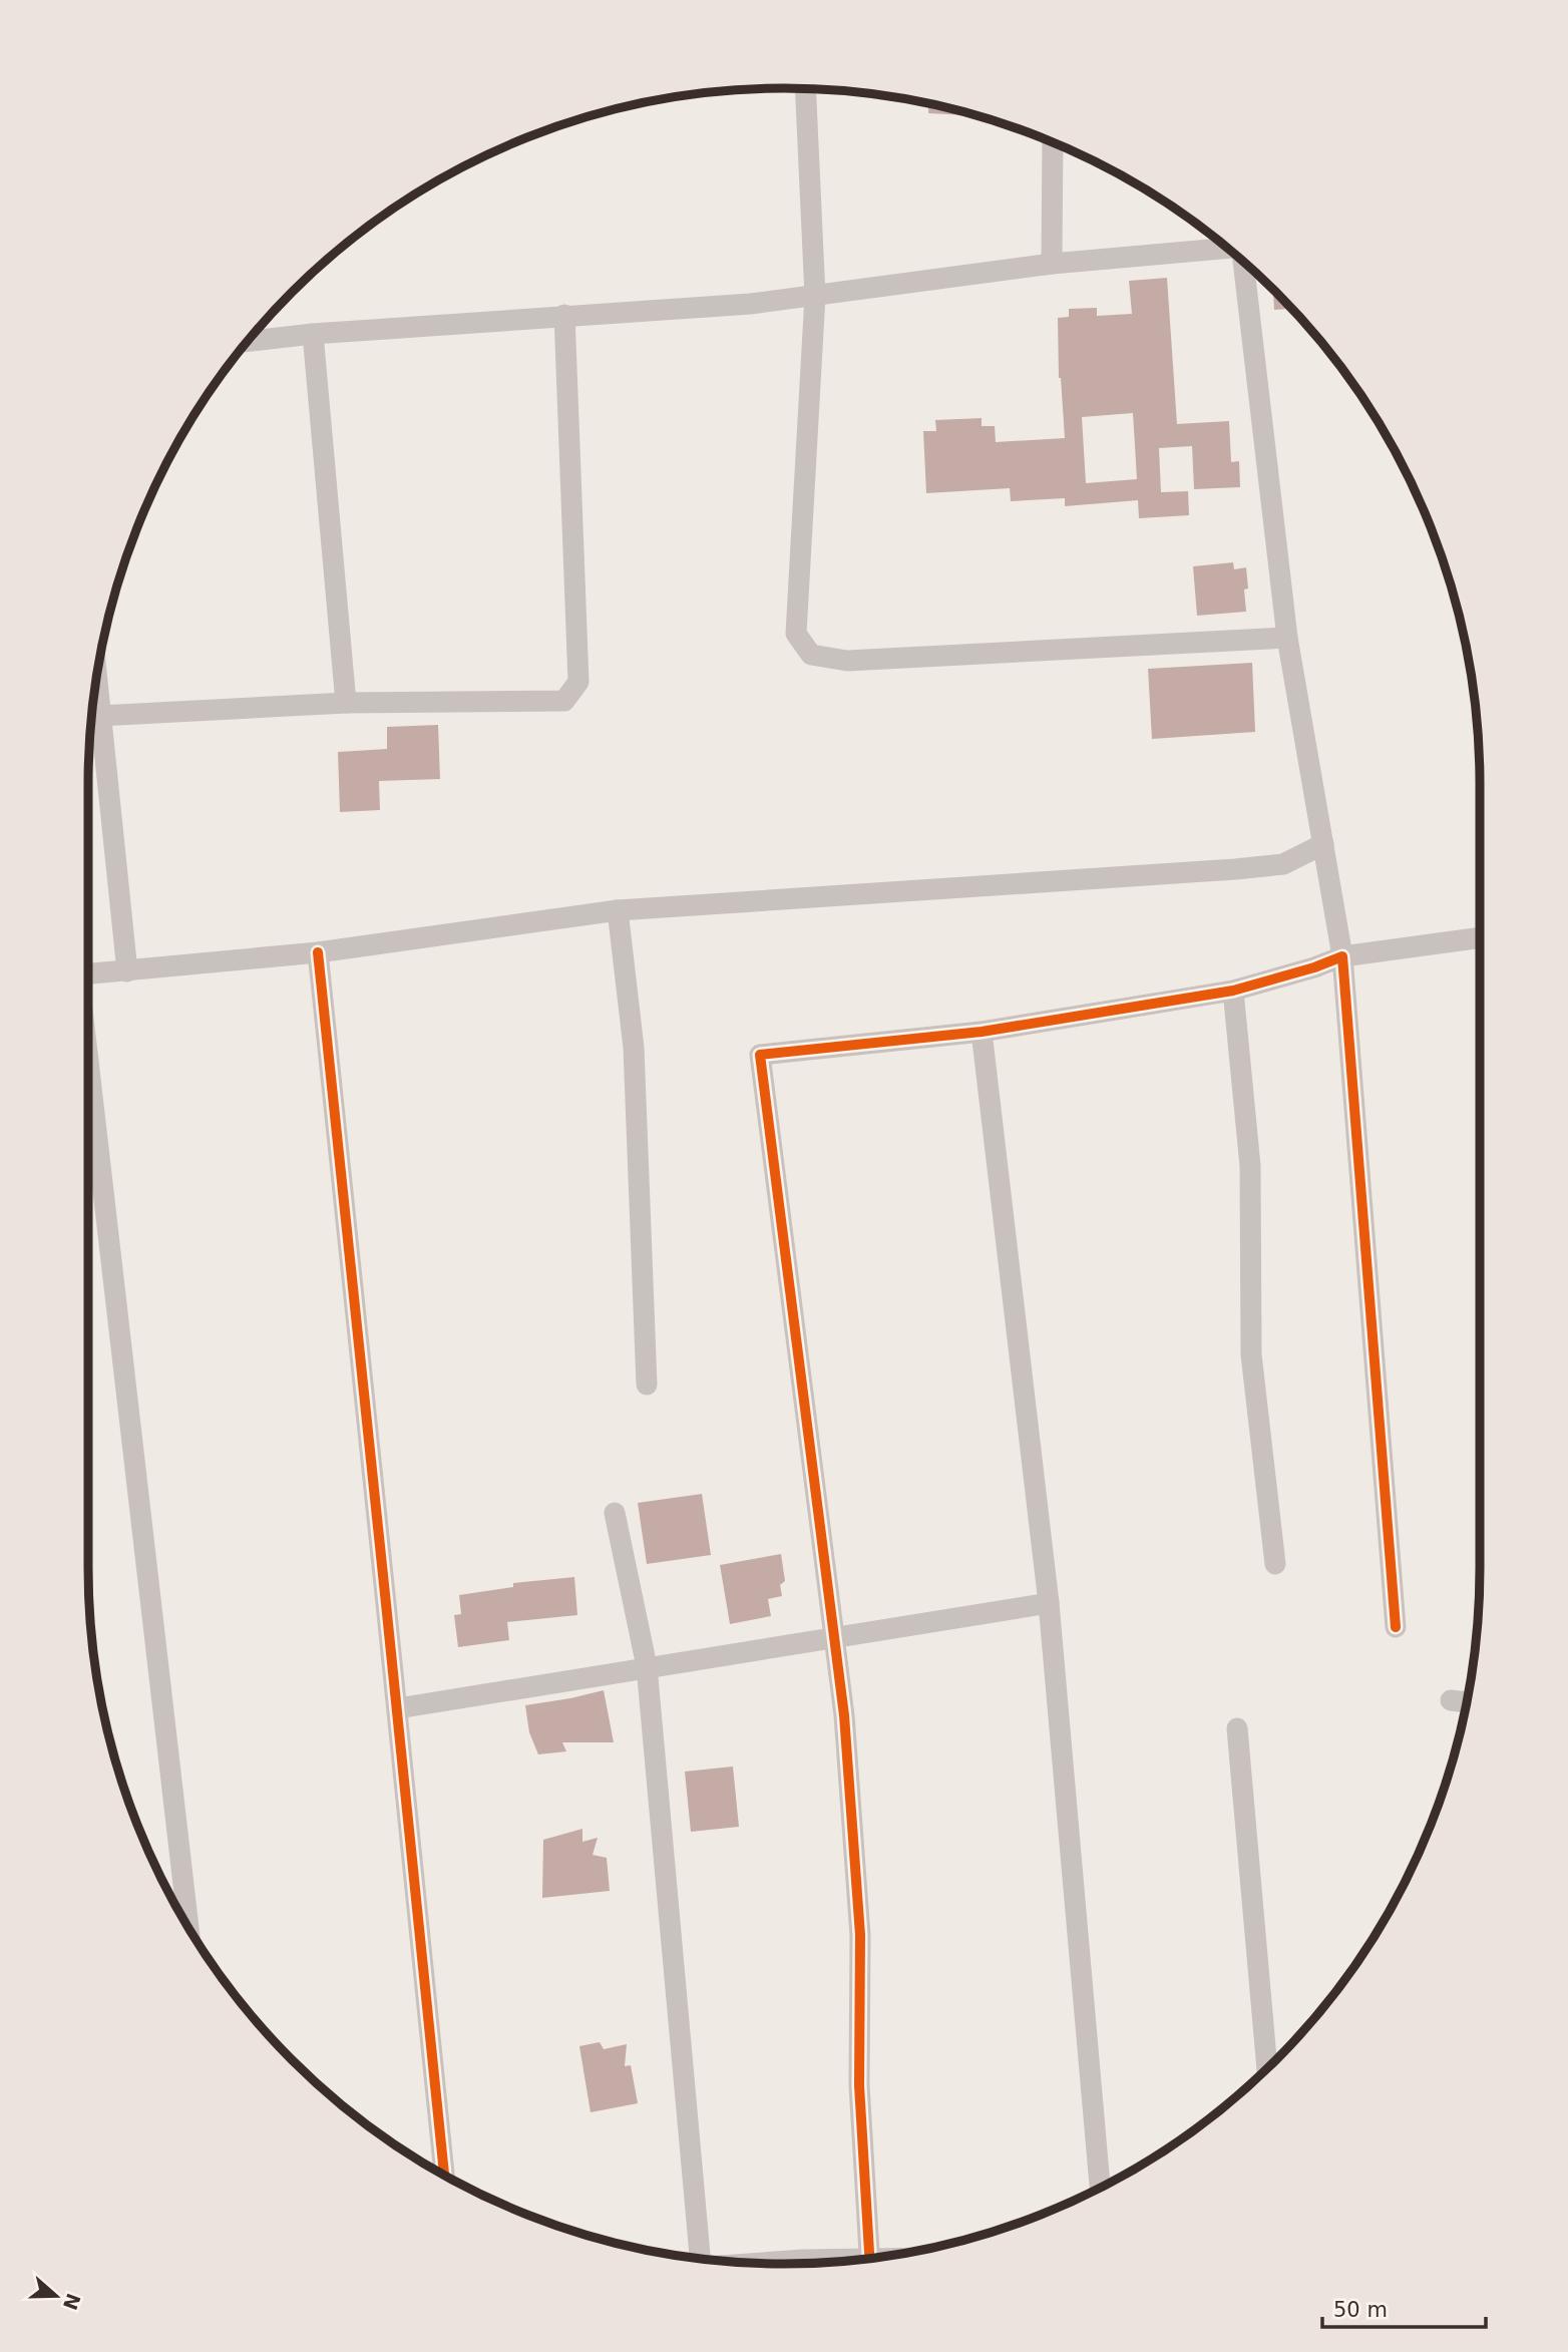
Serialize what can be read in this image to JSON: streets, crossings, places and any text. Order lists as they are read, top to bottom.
{
  "scale_bar": "50 m",
  "north": "right"
}
